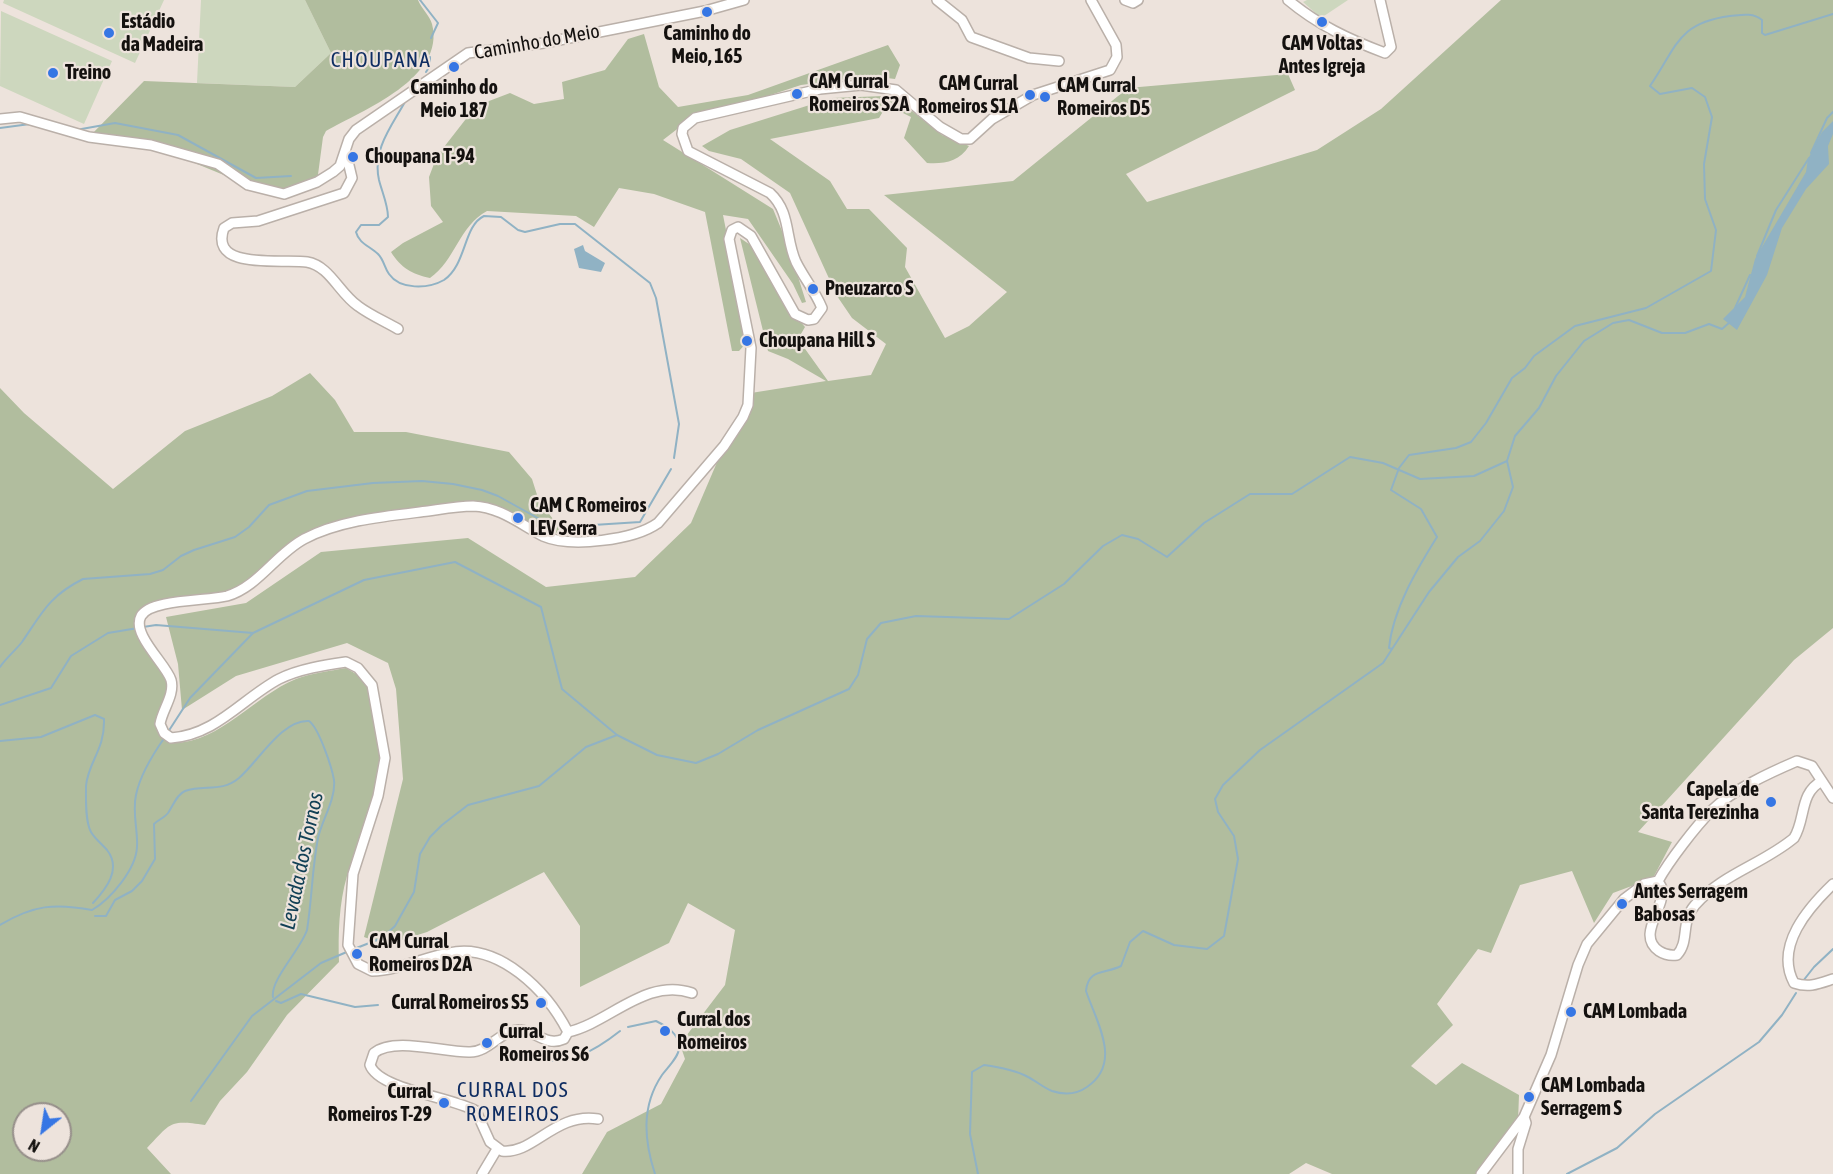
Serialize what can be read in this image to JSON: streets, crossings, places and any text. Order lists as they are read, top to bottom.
{
  "streets": {
    "street": ["Caminho do Meio"]
  },
  "districts": ["CHOUPANA", "CURRAL DOS ROMEIROS"],
  "water": ["Levada dos Tornos"],
  "places": [
    "Caminho do Meio, 165",
    "CAM Voltas Antes Igreja",
    "Estádio da Madeira",
    "Caminho do Meio 187",
    "Treino",
    "CAM Curral Romeiros S2A",
    "CAM Curral Romeiros S1A",
    "CAM Curral Romeiros D5",
    "Choupana T-94",
    "Pneuzarco S",
    "Choupana Hill S",
    "CAM C Romeiros LEV Serra",
    "Capela de Santa Terezinha",
    "Antes Serragem Babosas",
    "CAM Curral Romeiros D2A",
    "Curral Romeiros S5",
    "CAM Lombada",
    "Curral dos Romeiros",
    "Curral Romeiros S6",
    "CAM Lombada Serragem S",
    "Curral Romeiros T-29"
  ],
  "north": "bottom left"
}
